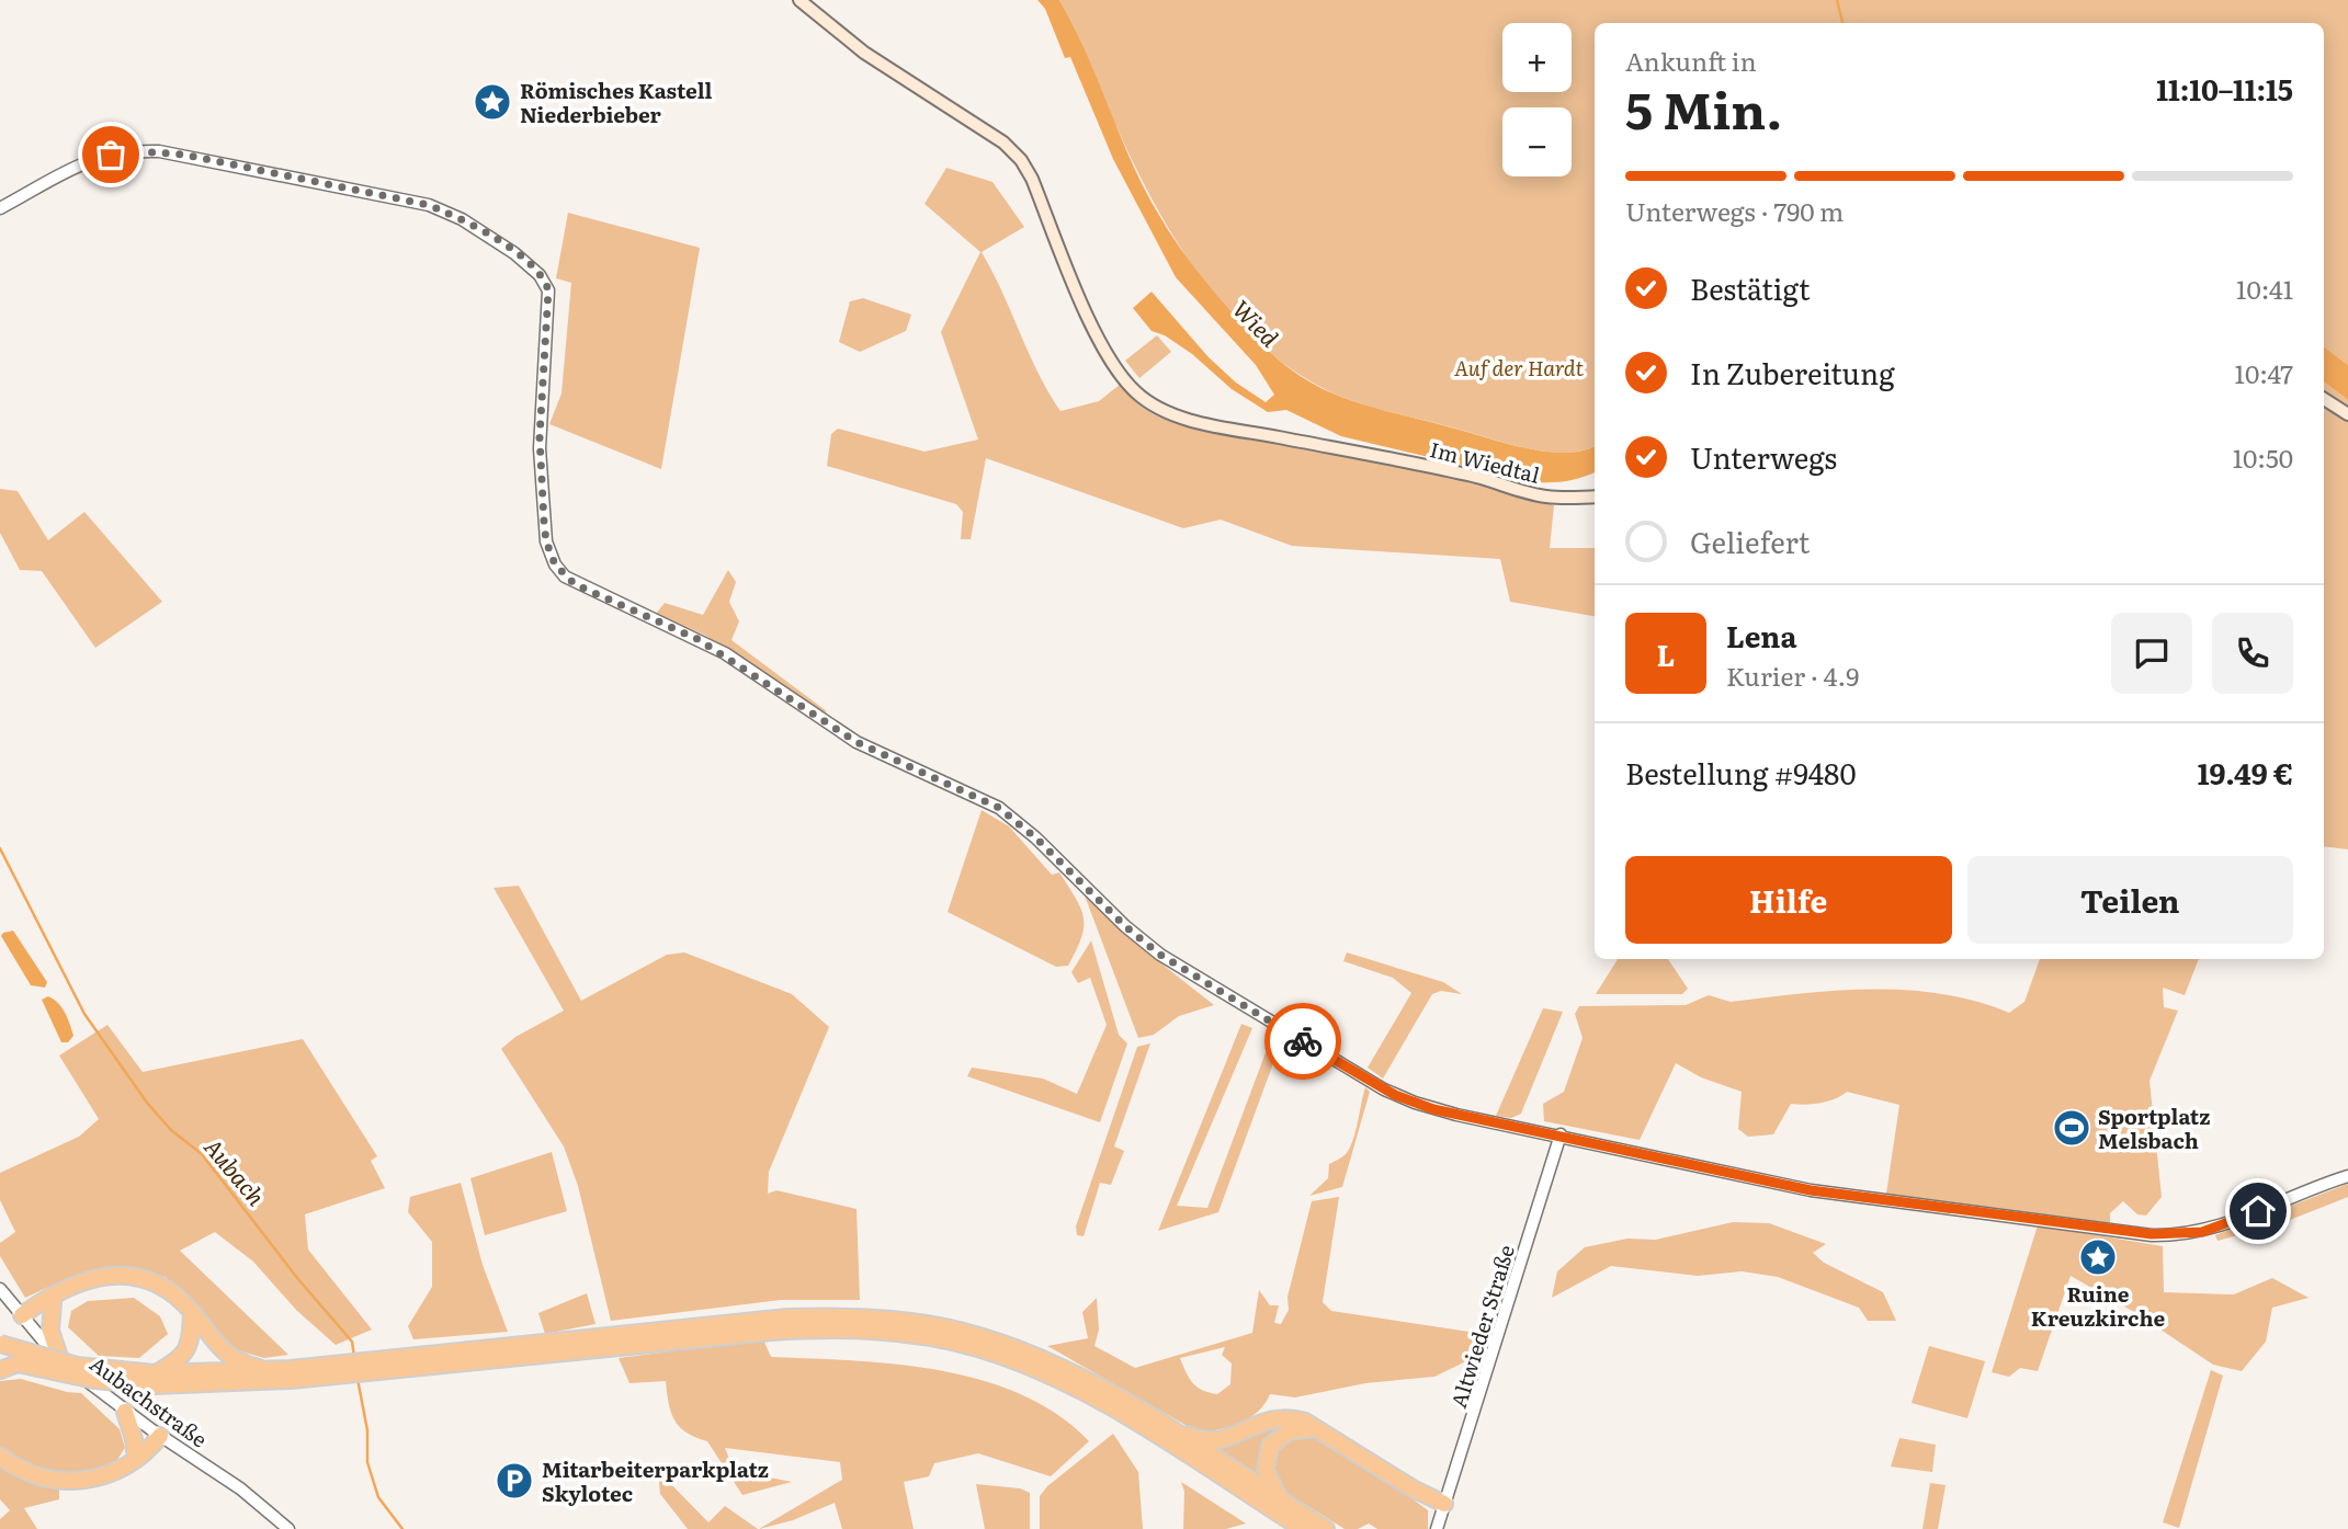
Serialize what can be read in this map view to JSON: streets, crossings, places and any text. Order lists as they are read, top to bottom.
{
  "streets": {
    "main road": ["Im Wiedtal"],
    "street": ["Altwieder Straße", "Aubachstraße"]
  },
  "water": ["Wied", "Aubach"],
  "parks": ["Auf der Hardt"],
  "places": {
    "place": ["Römisches Kastell Niederbieber", "Ruine Kreuzkirche"],
    "sports": ["Sportplatz Melsbach"],
    "parking": ["Mitarbeiterparkplatz Skylotec"]
  },
  "page": {
    "map_buttons": ["+", "−"],
    "heading": ["5 Min.", "Ankunft in", "11:10–11:15"],
    "panel": [
      "Lena",
      "Kurier · 4.9",
      "Bestellung #9480",
      "19.49 €"
    ],
    "bar": "Unterwegs · 790 m",
    "list": [
      ["Bestätigt", "10:41"],
      ["In Zubereitung", "10:47"],
      ["Unterwegs", "10:50"],
      "Geliefert"
    ],
    "round": "L",
    "buttons": ["Hilfe", "Teilen"]
  }
}
